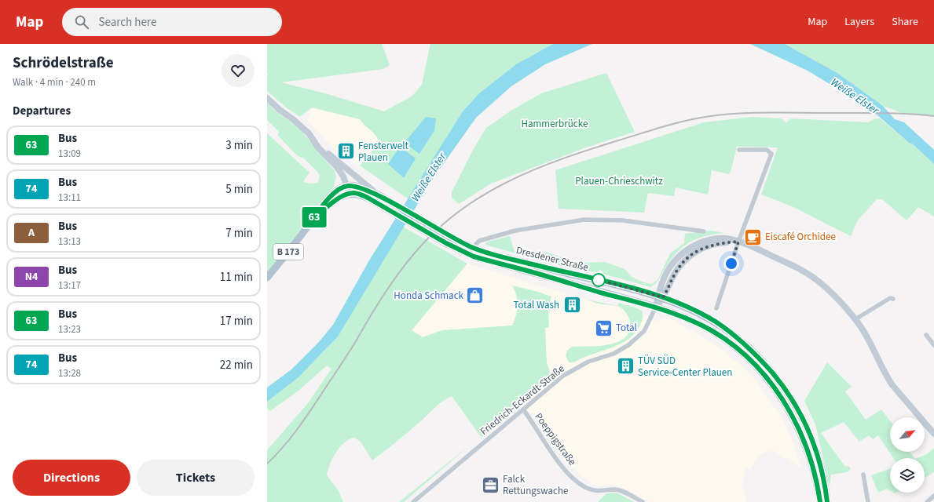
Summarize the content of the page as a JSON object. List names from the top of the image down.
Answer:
{
  "streets": {
    "main road": ["B 173", "Dresdener Straße"],
    "street": ["Friedrich-Eckardt-Straße", "Poeppigstraße"]
  },
  "crossings": [
    ["B 173", "Dresdener Straße"],
    ["Dresdener Straße", "Friedrich-Eckardt-Straße"],
    ["Friedrich-Eckardt-Straße", "Poeppigstraße"]
  ],
  "water": ["Weiße Elster"],
  "parks": ["Hammerbrücke", "Plauen-Chrieschwitz"],
  "places": {
    "building": ["Fensterwelt Plauen", "Total Wash", "TÜV SÜD Service-Center Plauen"],
    "cafe": ["Eiscafé Orchidee"],
    "shop": ["Honda Schmack"],
    "supermarket": ["Total"],
    "office": ["Falck Rettungswache"]
  },
  "lines": ["bus line 63"],
  "north": "top right",
  "page": {
    "header": "Map",
    "search": "Search here",
    "nav": ["Map", "Layers", "Share"],
    "heading": [
      ["Schrödelstraße", "Walk · 4 min · 240 m"],
      "Departures"
    ],
    "on_map": "63",
    "list": [
      {
        "mark": "63",
        "name": "Bus",
        "note": "13:09",
        "value": "3 min"
      },
      {
        "mark": "74",
        "name": "Bus",
        "note": "13:11",
        "value": "5 min"
      },
      {
        "mark": "A",
        "name": "Bus",
        "note": "13:13",
        "value": "7 min"
      },
      {
        "mark": "N4",
        "name": "Bus",
        "note": "13:17",
        "value": "11 min"
      },
      {
        "mark": "63",
        "name": "Bus",
        "note": "13:23",
        "value": "17 min"
      },
      {
        "mark": "74",
        "name": "Bus",
        "note": "13:28",
        "value": "22 min"
      }
    ],
    "buttons": ["Directions", "Tickets"]
  }
}
